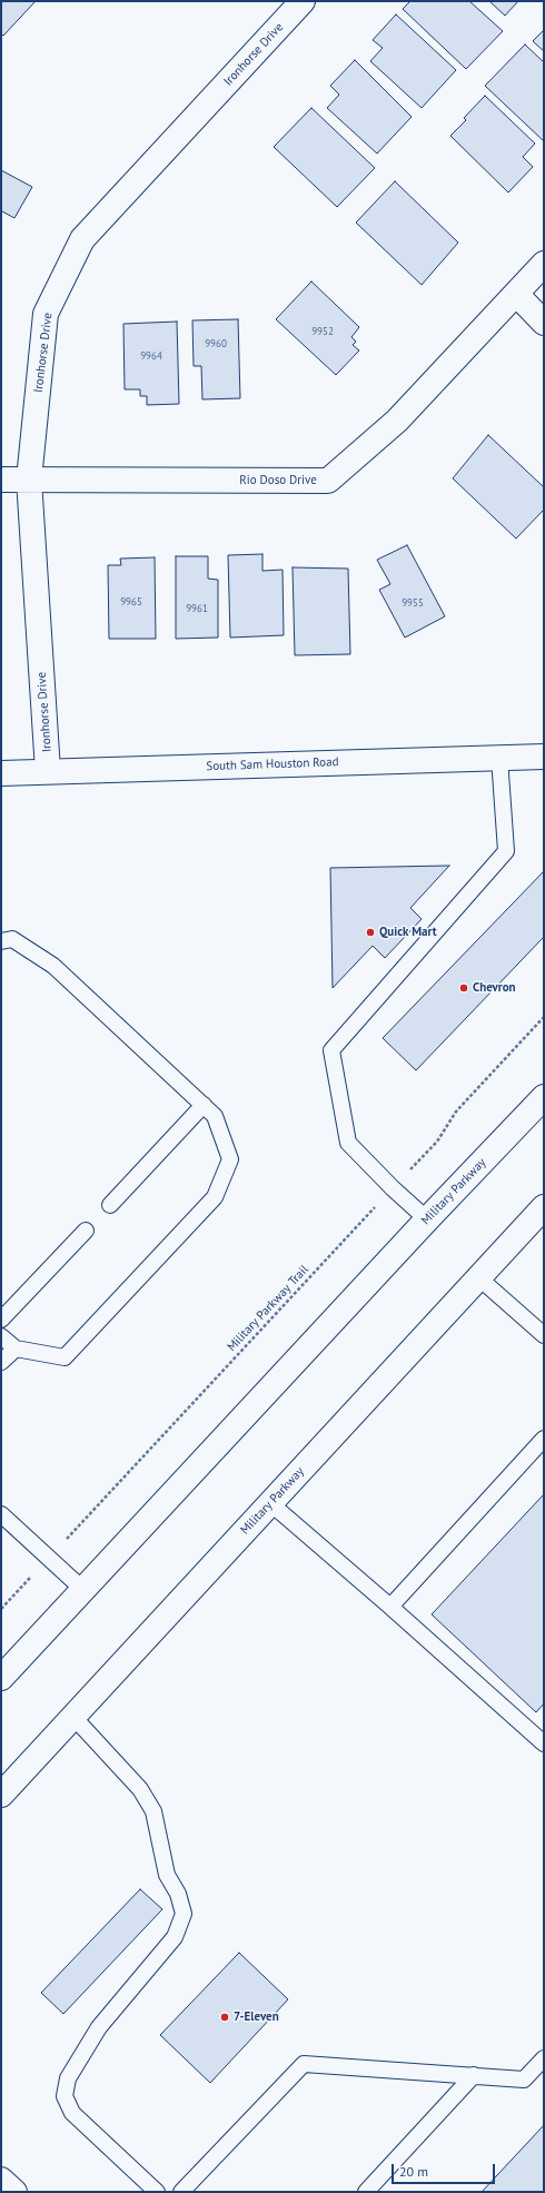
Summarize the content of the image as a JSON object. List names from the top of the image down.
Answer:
{
  "streets": {
    "street": [
      "Ironhorse Drive",
      "Rio Doso Drive",
      "South Sam Houston Road",
      "Military Parkway"
    ],
    "path": ["Military Parkway Trail"]
  },
  "crossings": [
    ["Ironhorse Drive", "Rio Doso Drive"],
    ["Ironhorse Drive", "South Sam Houston Road"]
  ],
  "places": ["Quick Mart", "Chevron", "7-Eleven"],
  "house_numbers": [
    "9952",
    "9960",
    "9964",
    "9965",
    "9955",
    "9961"
  ],
  "scale_bar": "20 m"
}
